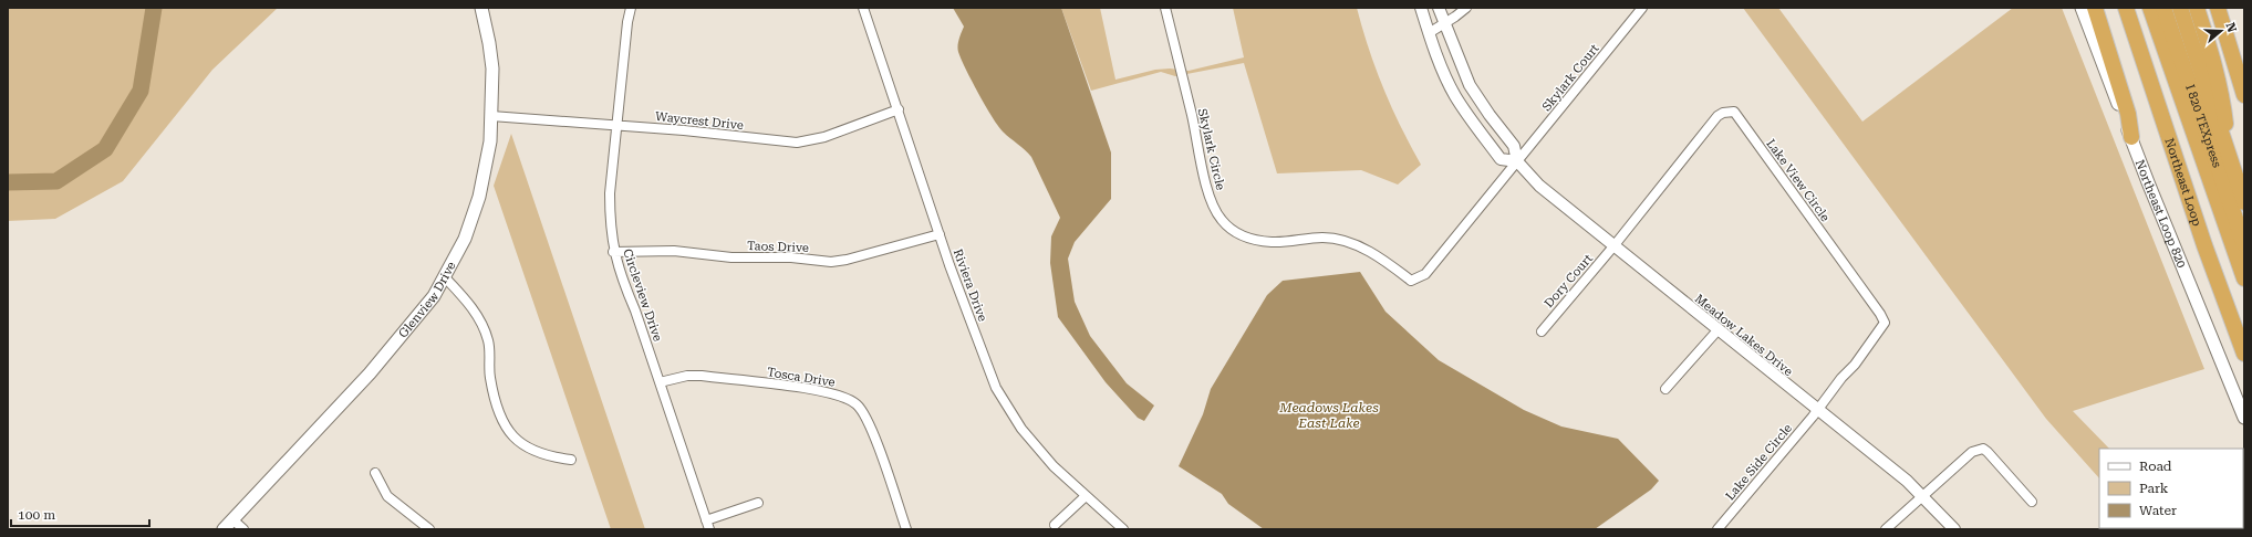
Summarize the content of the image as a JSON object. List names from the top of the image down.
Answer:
{
  "streets": {
    "highway": ["I 820 TEXpress", "Northeast Loop"],
    "main road": ["Northeast Loop 820", "Glenview Drive"],
    "street": [
      "Skylark Court",
      "Waycrest Drive",
      "Skylark Circle",
      "Lake View Circle",
      "Taos Drive",
      "Dory Court",
      "Riviera Drive",
      "Circleview Drive",
      "Meadow Lakes Drive",
      "Tosca Drive",
      "Lake Side Circle"
    ]
  },
  "crossings": [
    ["Skylark Court", "Skylark Circle"],
    ["Skylark Court", "Meadow Lakes Drive"],
    ["Waycrest Drive", "Riviera Drive"],
    ["Waycrest Drive", "Circleview Drive"],
    ["Waycrest Drive", "Glenview Drive"],
    ["Skylark Circle", "Meadow Lakes Drive"],
    ["Lake View Circle", "Dory Court"],
    ["Lake View Circle", "Meadow Lakes Drive"],
    ["Lake View Circle", "Lake Side Circle"],
    ["Taos Drive", "Riviera Drive"],
    ["Taos Drive", "Circleview Drive"],
    ["Dory Court", "Meadow Lakes Drive"],
    ["Circleview Drive", "Tosca Drive"],
    ["Meadow Lakes Drive", "Lake Side Circle"]
  ],
  "water": ["Meadows Lakes East Lake"],
  "legend": ["Road", "Park", "Water"],
  "scale_bar": "100 m",
  "north": "right"
}
